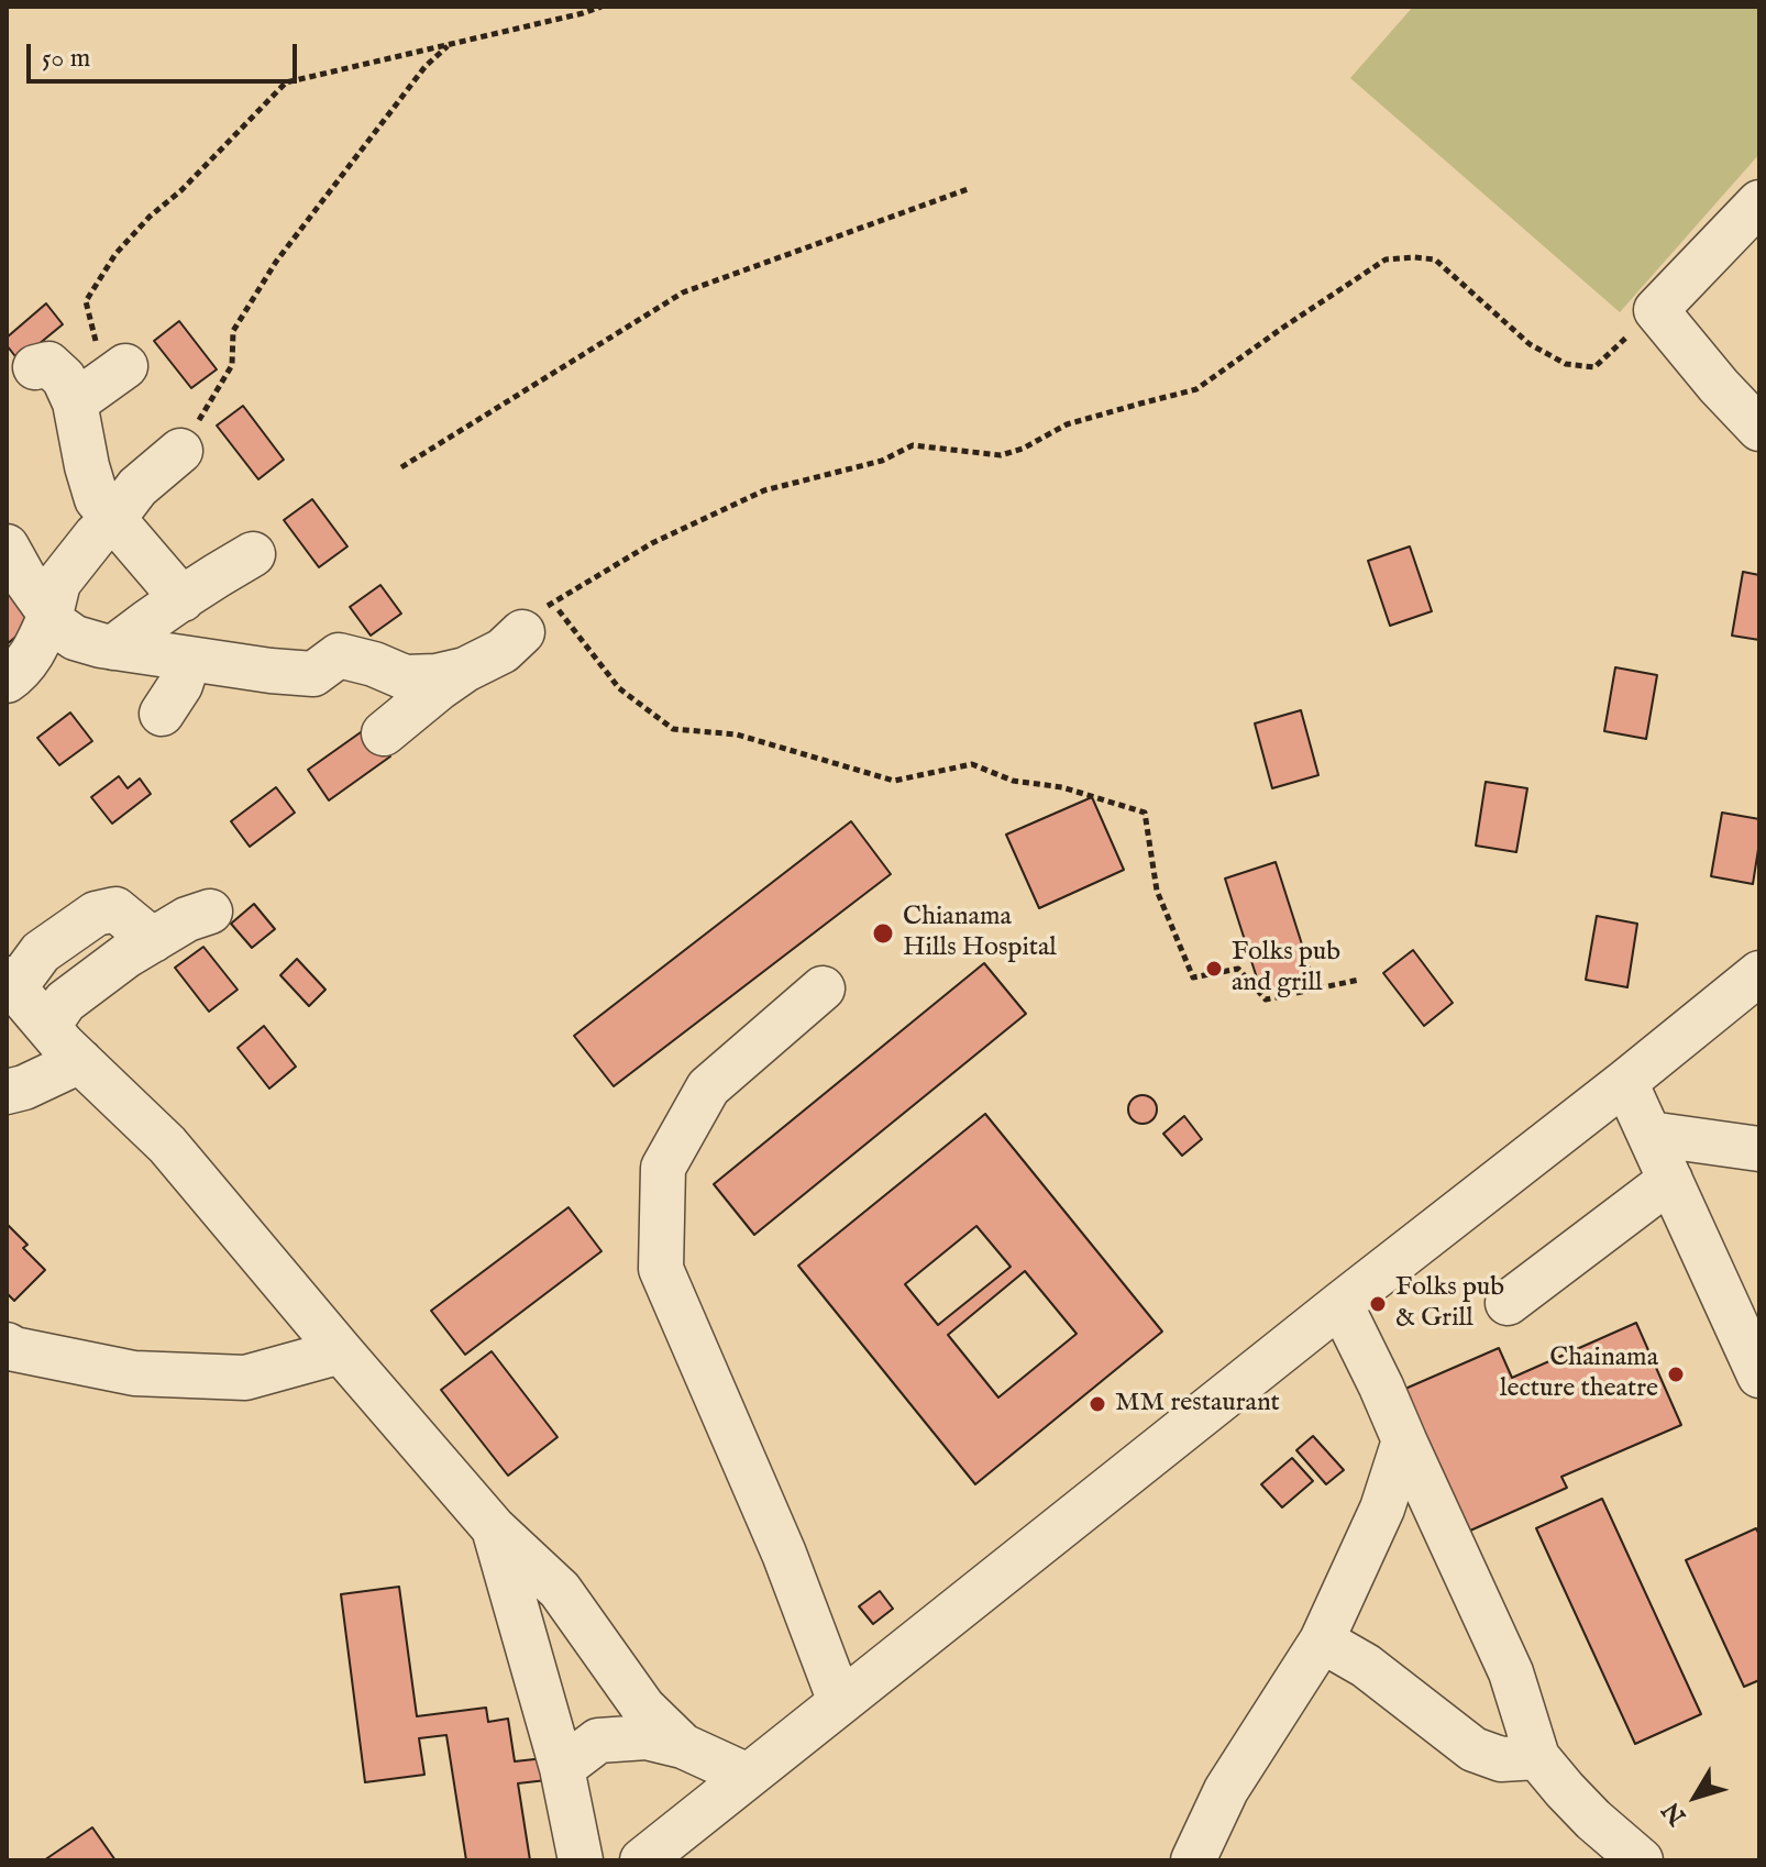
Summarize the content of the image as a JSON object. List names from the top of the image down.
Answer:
{
  "places": [
    "Chianama Hills Hospital",
    "Folks pub and grill",
    "Folks pub & Grill",
    "Chainama lecture theatre",
    "MM restaurant"
  ],
  "scale_bar": "50 m",
  "north": "bottom left"
}
